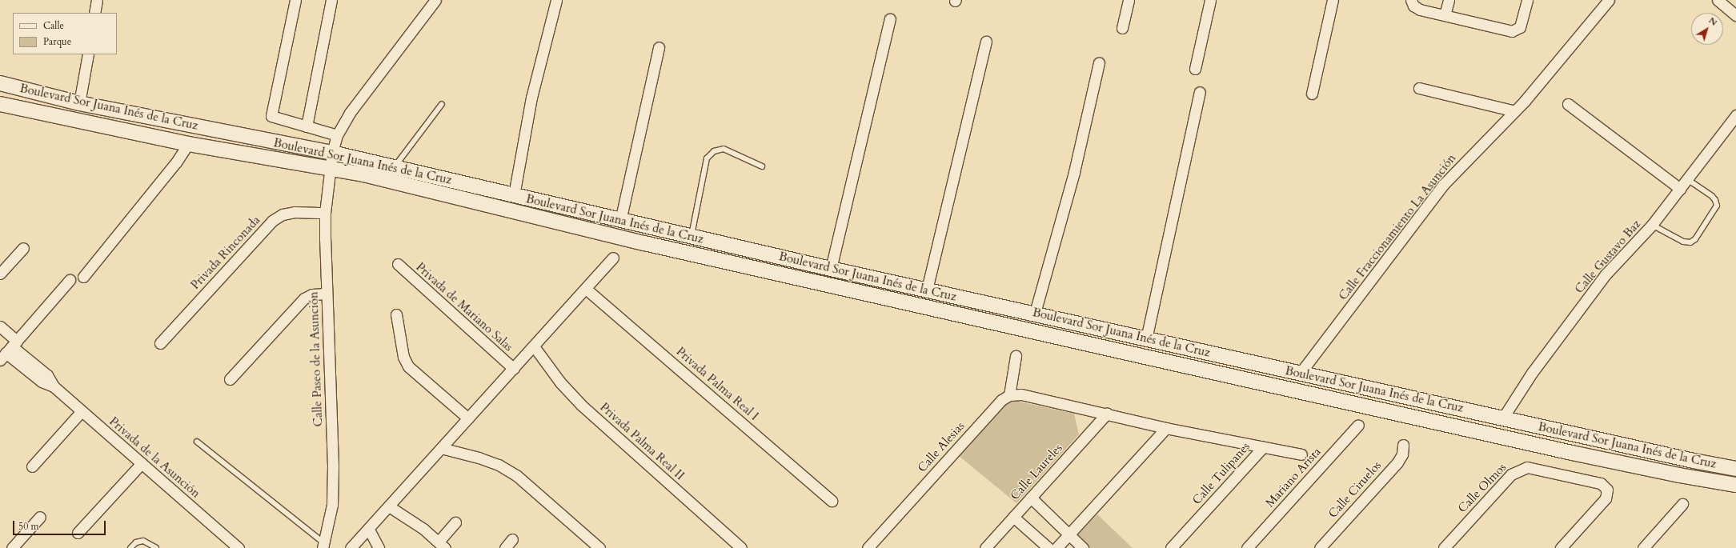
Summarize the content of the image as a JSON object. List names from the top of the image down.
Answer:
{
  "streets": {
    "main road": ["Boulevard Sor Juana Inés de la Cruz"],
    "street": [
      "Calle Fraccionamiento La Asunción",
      "Privada Rinconada",
      "Calle Gustavo Baz",
      "Privada de Mariano Salas",
      "Calle Paseo de la Asunción",
      "Privada Palma Real I",
      "Privada Palma Real II",
      "Calle Alesias",
      "Privada de la Asunción",
      "Calle Laureles",
      "Calle Tulipanes",
      "Mariano Arista",
      "Calle Olmos",
      "Calle Ciruelos"
    ]
  },
  "crossings": [
    ["Boulevard Sor Juana Inés de la Cruz", "Calle Fraccionamiento La Asunción"],
    ["Boulevard Sor Juana Inés de la Cruz", "Calle Gustavo Baz"],
    ["Boulevard Sor Juana Inés de la Cruz", "Calle Paseo de la Asunción"],
    ["Privada Rinconada", "Calle Paseo de la Asunción"],
    ["Calle Alesias", "Calle Tulipanes"],
    ["Calle Laureles", "Calle Tulipanes"]
  ],
  "legend": ["Calle", "Parque"],
  "scale_bar": "50 m",
  "north": "top right"
}
